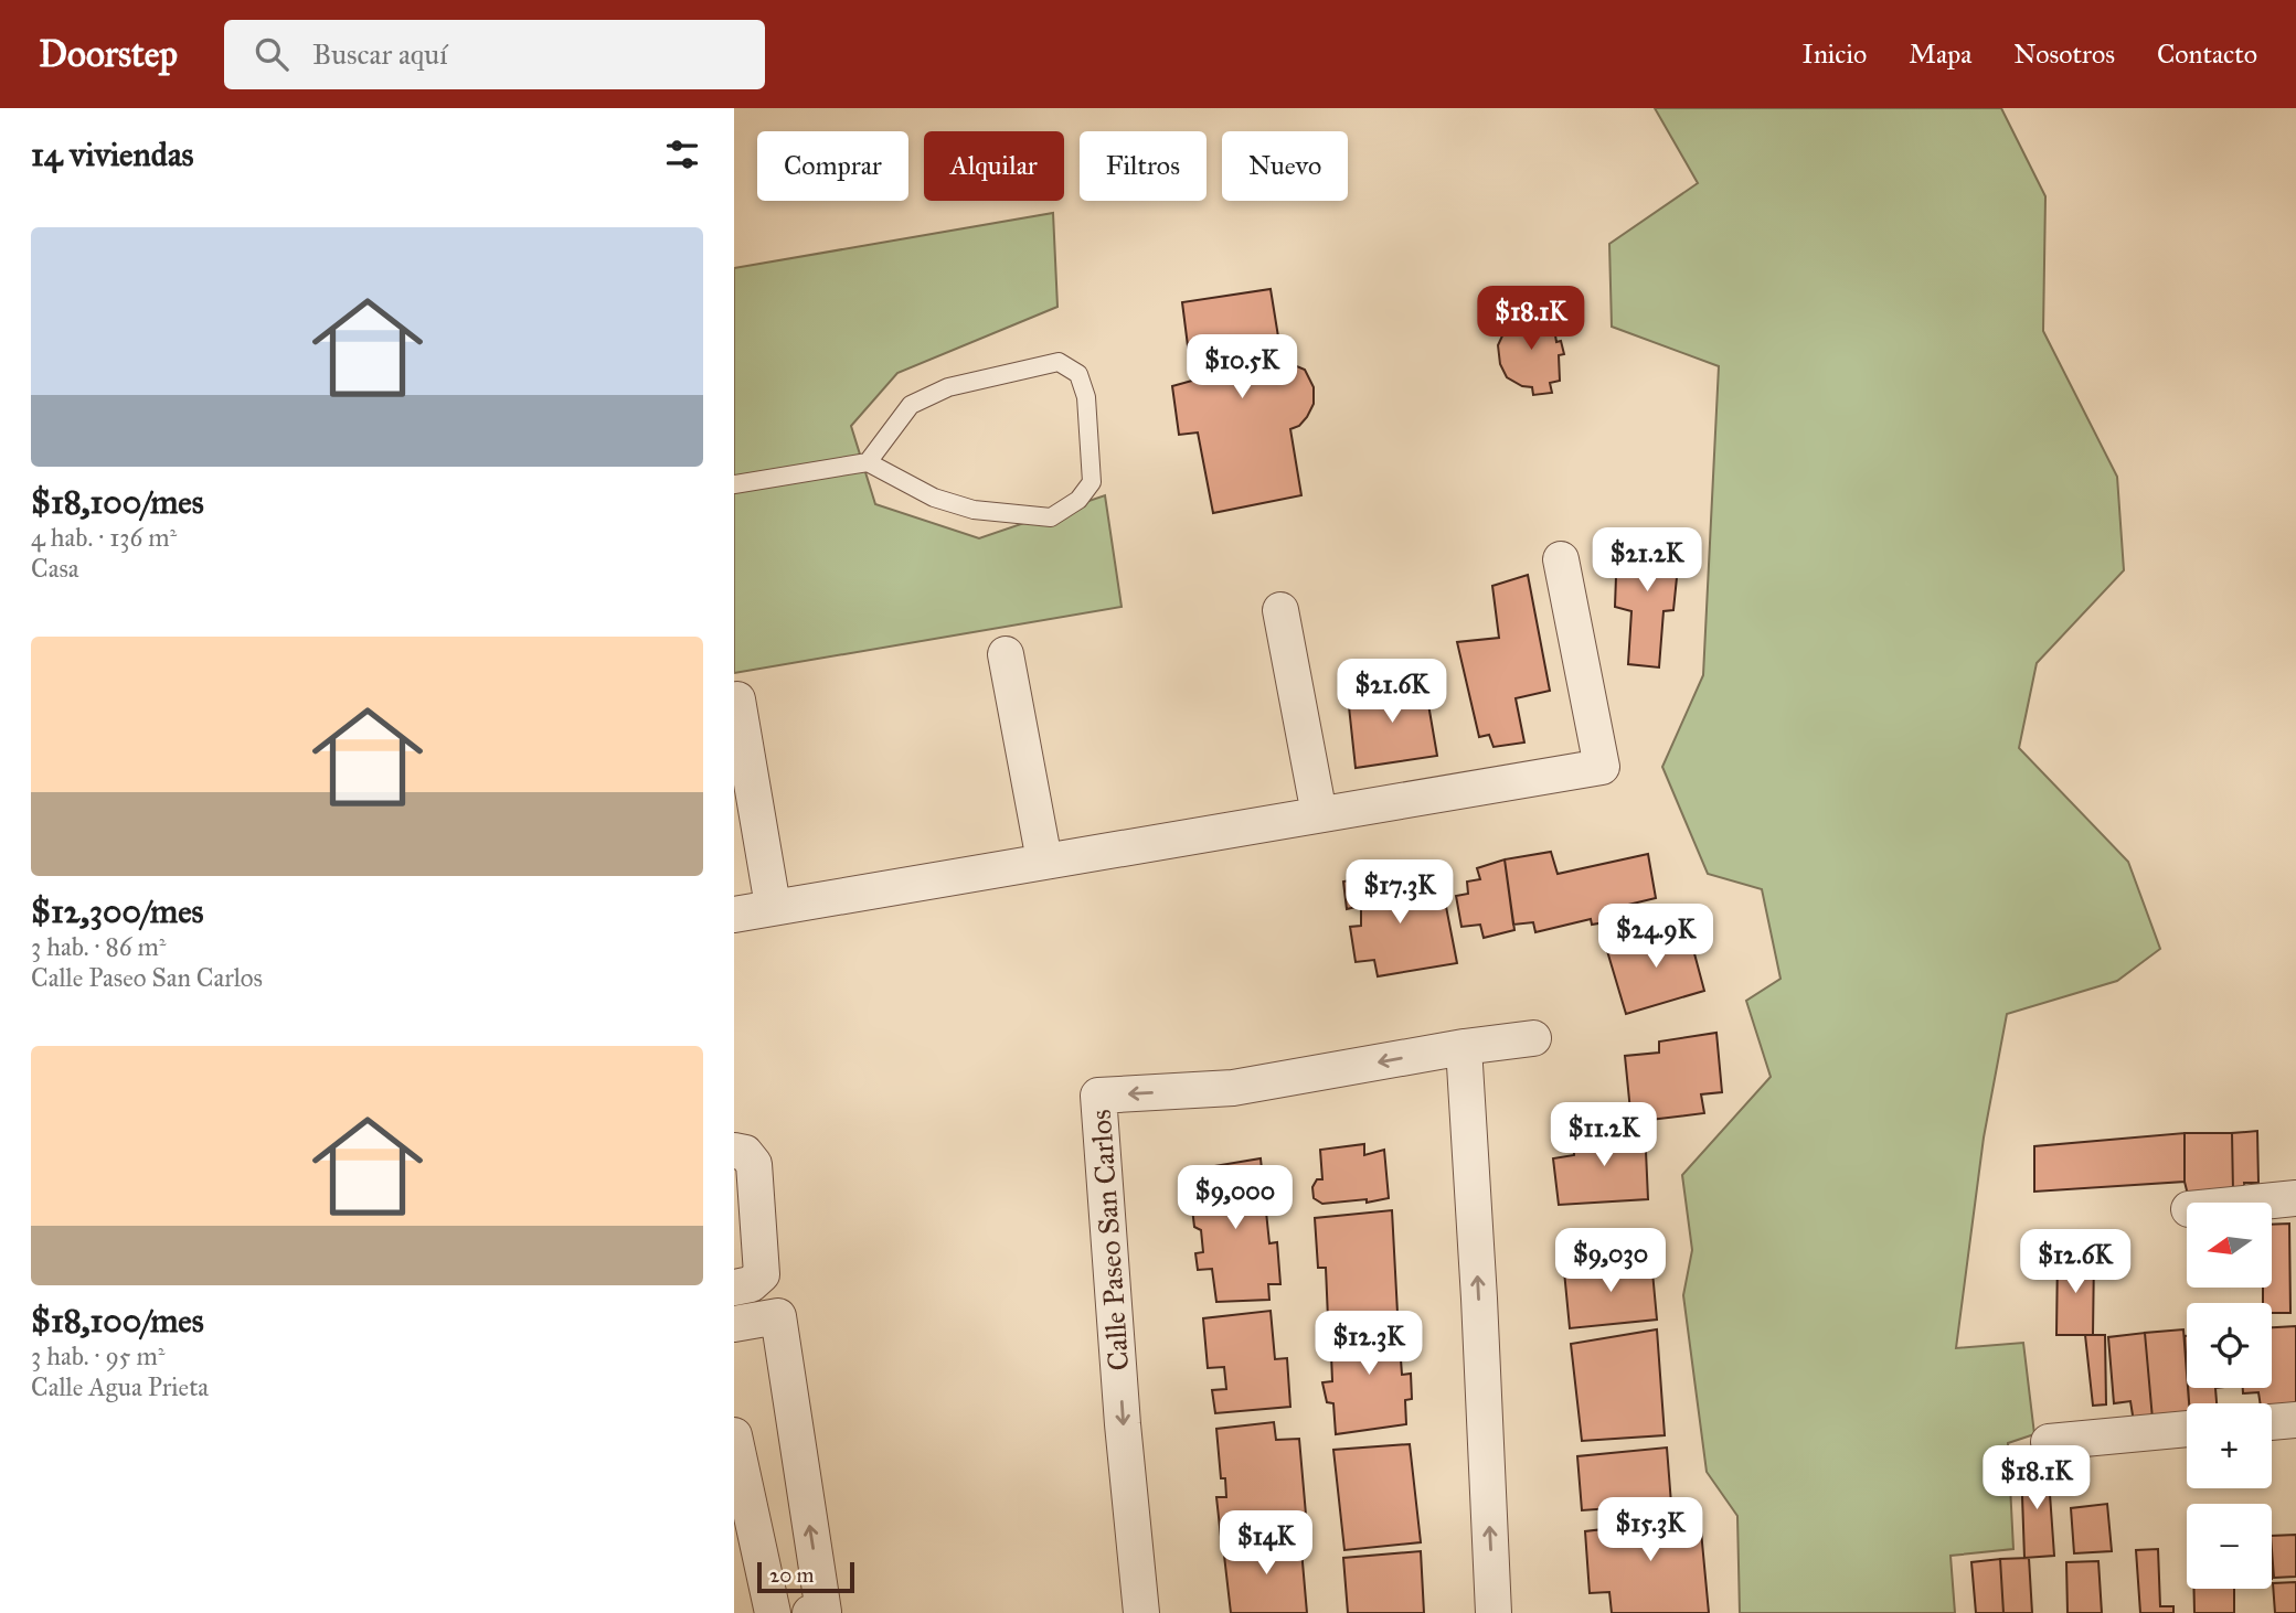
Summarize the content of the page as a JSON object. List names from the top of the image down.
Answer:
{
  "streets": {
    "street": ["Calle Paseo San Carlos"]
  },
  "scale_bar": "20 m",
  "north": "left",
  "page": {
    "header": "Doorstep",
    "search": "Buscar aquí",
    "nav": [
      "Inicio",
      "Mapa",
      "Nosotros",
      "Contacto"
    ],
    "heading": "14 viviendas",
    "chip": [
      "Comprar",
      "Alquilar",
      "Filtros",
      "Nuevo"
    ],
    "list": [
      {
        "name": "$18,100/mes",
        "note": "4 hab. · 136 m² · Casa"
      },
      {
        "name": "$12,300/mes",
        "note": "3 hab. · 86 m² · Calle Paseo San Carlos"
      },
      {
        "name": "$18,100/mes",
        "note": "3 hab. · 95 m² · Calle Agua Prieta"
      }
    ],
    "price": [
      "$18.1K",
      "$10.5K",
      "$21.2K",
      "$21.6K",
      "$17.3K",
      "$24.9K",
      "$11.2K",
      "$9,000",
      "$9,030",
      "$12.6K",
      "$12.3K",
      "$18.1K",
      "$15.3K",
      "$14K"
    ],
    "map_buttons": ["+", "−"],
    "scale": "20 m"
  }
}
